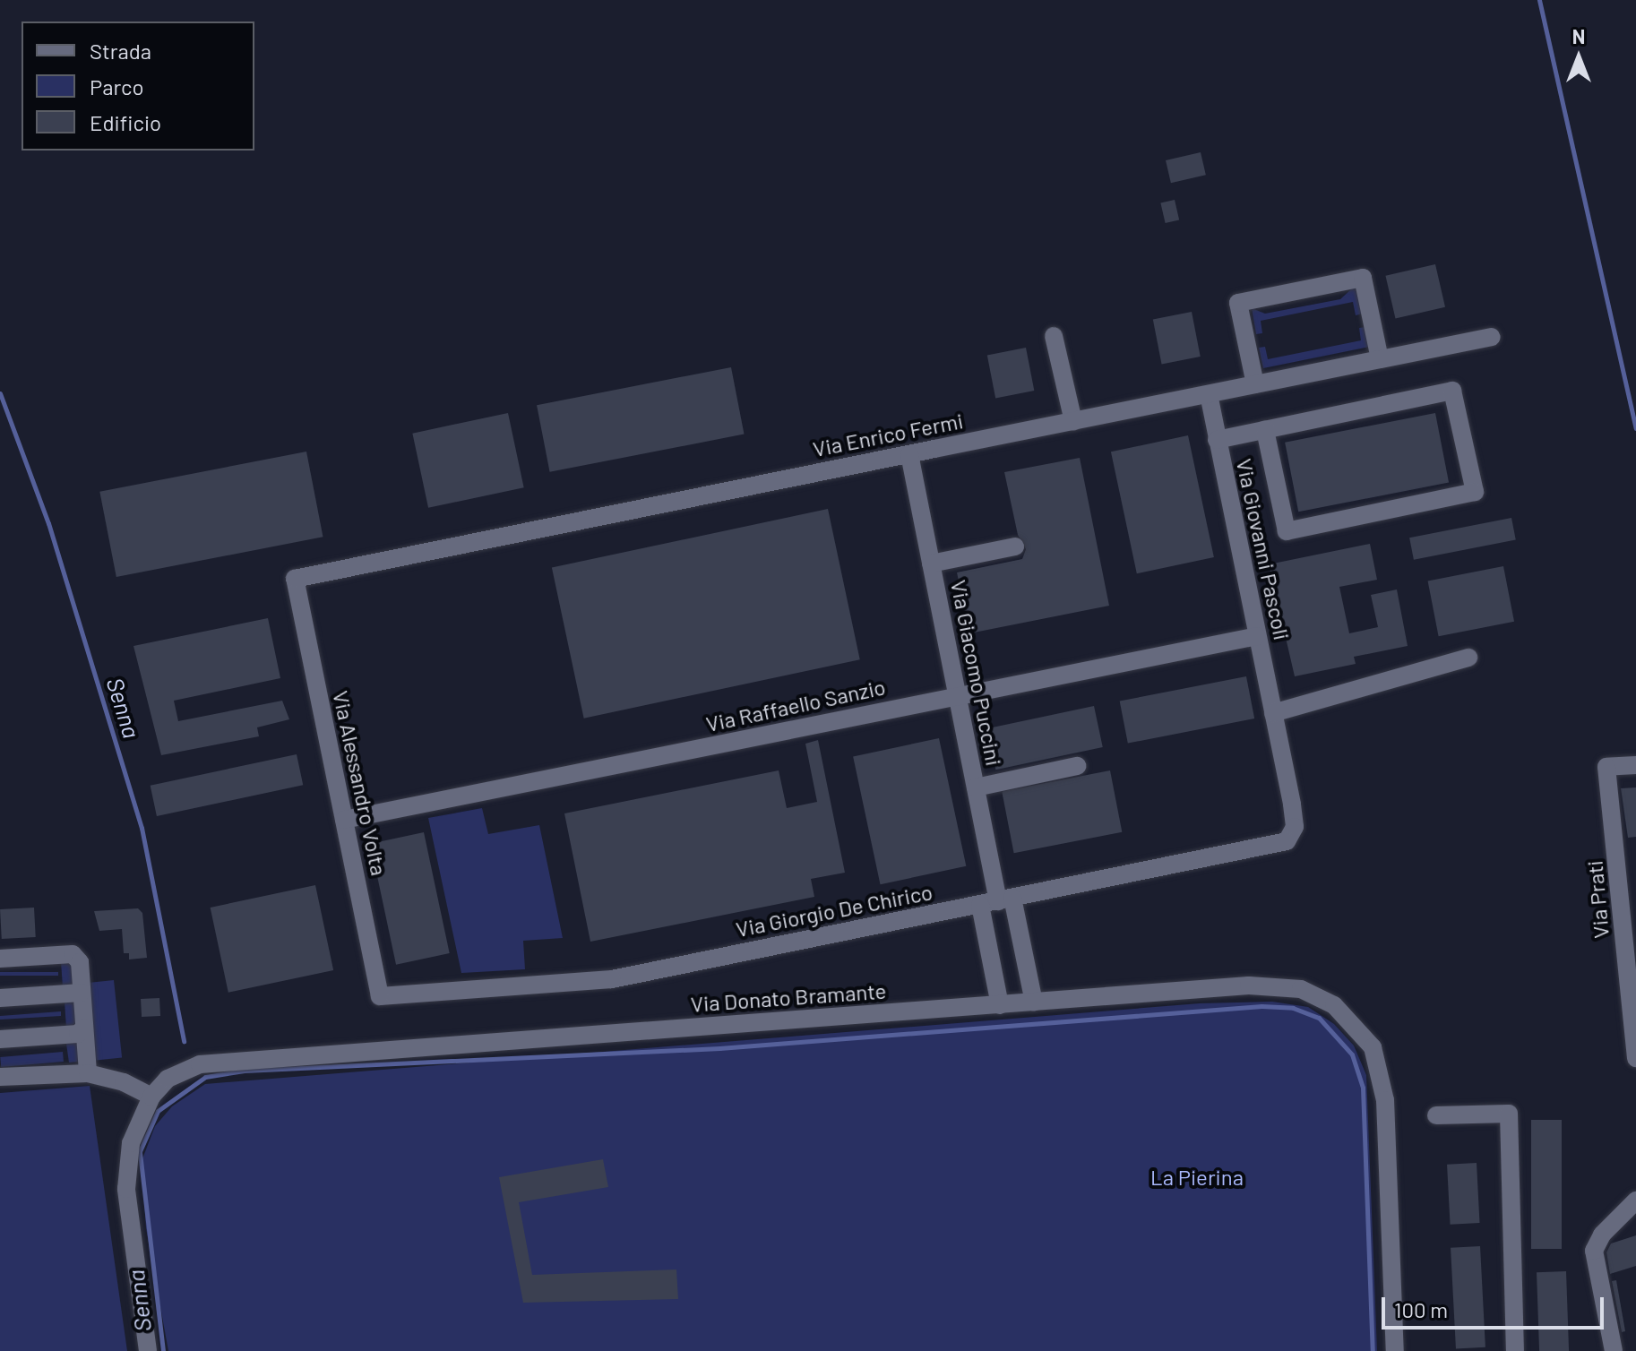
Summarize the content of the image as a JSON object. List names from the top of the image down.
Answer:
{
  "streets": {
    "street": [
      "Via Enrico Fermi",
      "Via Giovanni Pascoli",
      "Via Giacomo Puccini",
      "Via Raffaello Sanzio",
      "Via Alessandro Volta",
      "Via Prati",
      "Via Giorgio De Chirico",
      "Via Donato Bramante"
    ]
  },
  "crossings": [
    ["Via Enrico Fermi", "Via Giovanni Pascoli"],
    ["Via Enrico Fermi", "Via Giacomo Puccini"],
    ["Via Enrico Fermi", "Via Alessandro Volta"],
    ["Via Giovanni Pascoli", "Via Raffaello Sanzio"],
    ["Via Giovanni Pascoli", "Via Giorgio De Chirico"],
    ["Via Giacomo Puccini", "Via Raffaello Sanzio"],
    ["Via Giacomo Puccini", "Via Giorgio De Chirico"],
    ["Via Giacomo Puccini", "Via Donato Bramante"],
    ["Via Raffaello Sanzio", "Via Alessandro Volta"],
    ["Via Alessandro Volta", "Via Giorgio De Chirico"]
  ],
  "water": ["Senna"],
  "parks": ["La Pierina"],
  "legend": ["Strada", "Parco", "Edificio"],
  "scale_bar": "100 m",
  "north": "top"
}
